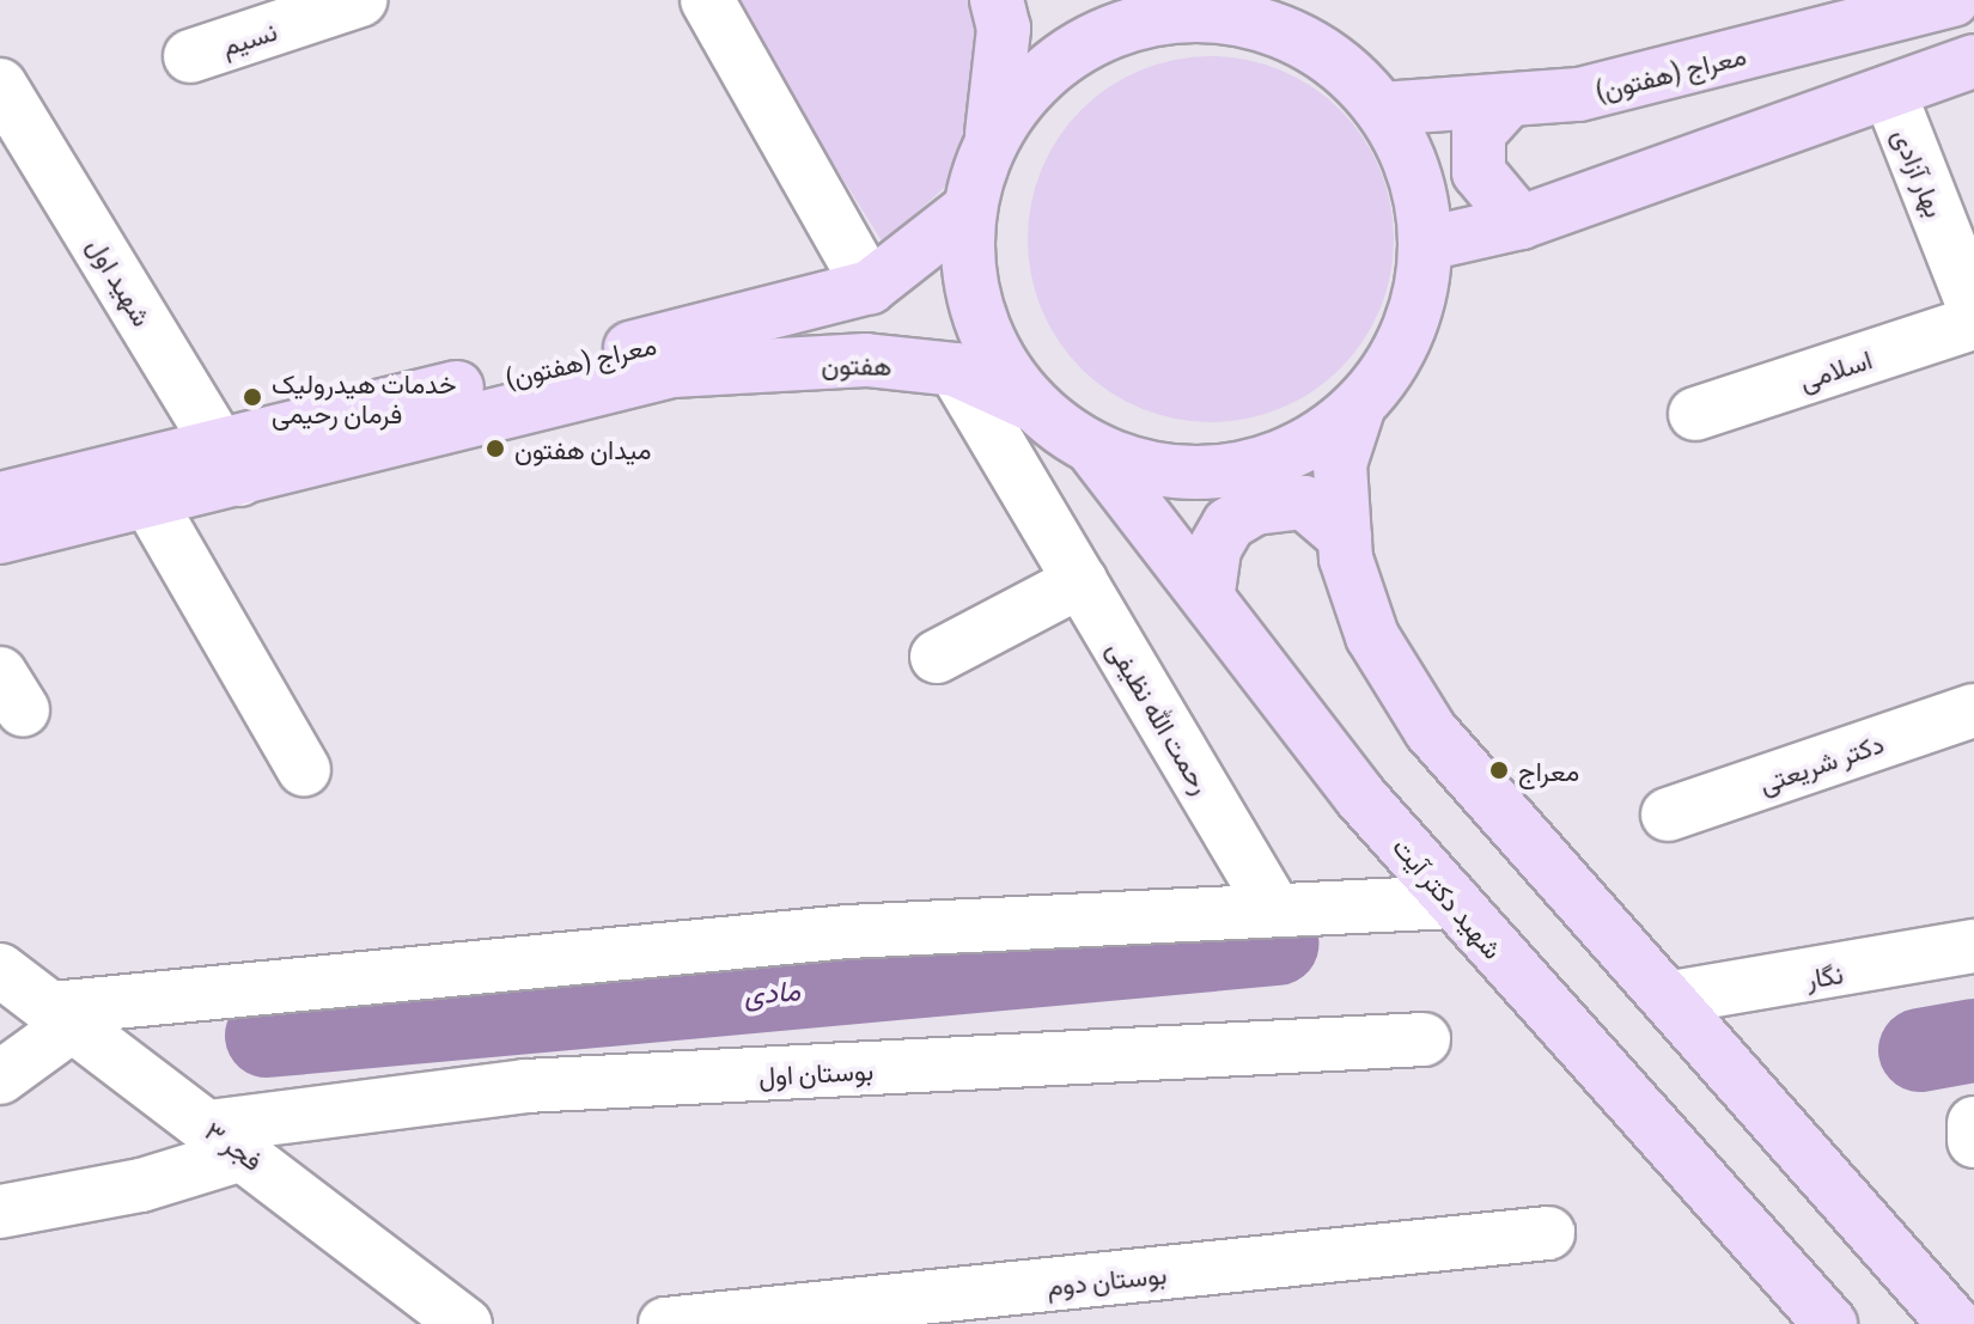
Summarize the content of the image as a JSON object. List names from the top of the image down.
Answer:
{
  "streets": {
    "main road": ["معراج (هفتون)", "هفتون", "شهید دکتر آیت"],
    "street": [
      "نسیم",
      "بهار آزادی",
      "شهید اول",
      "اسلامی",
      "رحمت الله نظیفی",
      "دکتر شریعتی",
      "نگار",
      "بوستان اول",
      "فجر ۳",
      "بوستان دوم"
    ]
  },
  "crossings": [
    ["معراج (هفتون)", "شهید اول"],
    ["معراج (هفتون)", "هفتون"],
    ["هفتون", "رحمت الله نظیفی"],
    ["بوستان اول", "فجر ۳"]
  ],
  "water": ["مادی"],
  "places": ["خدمات هیدرولیک فرمان رحیمی", "میدان هفتون", "معراج"]
}
